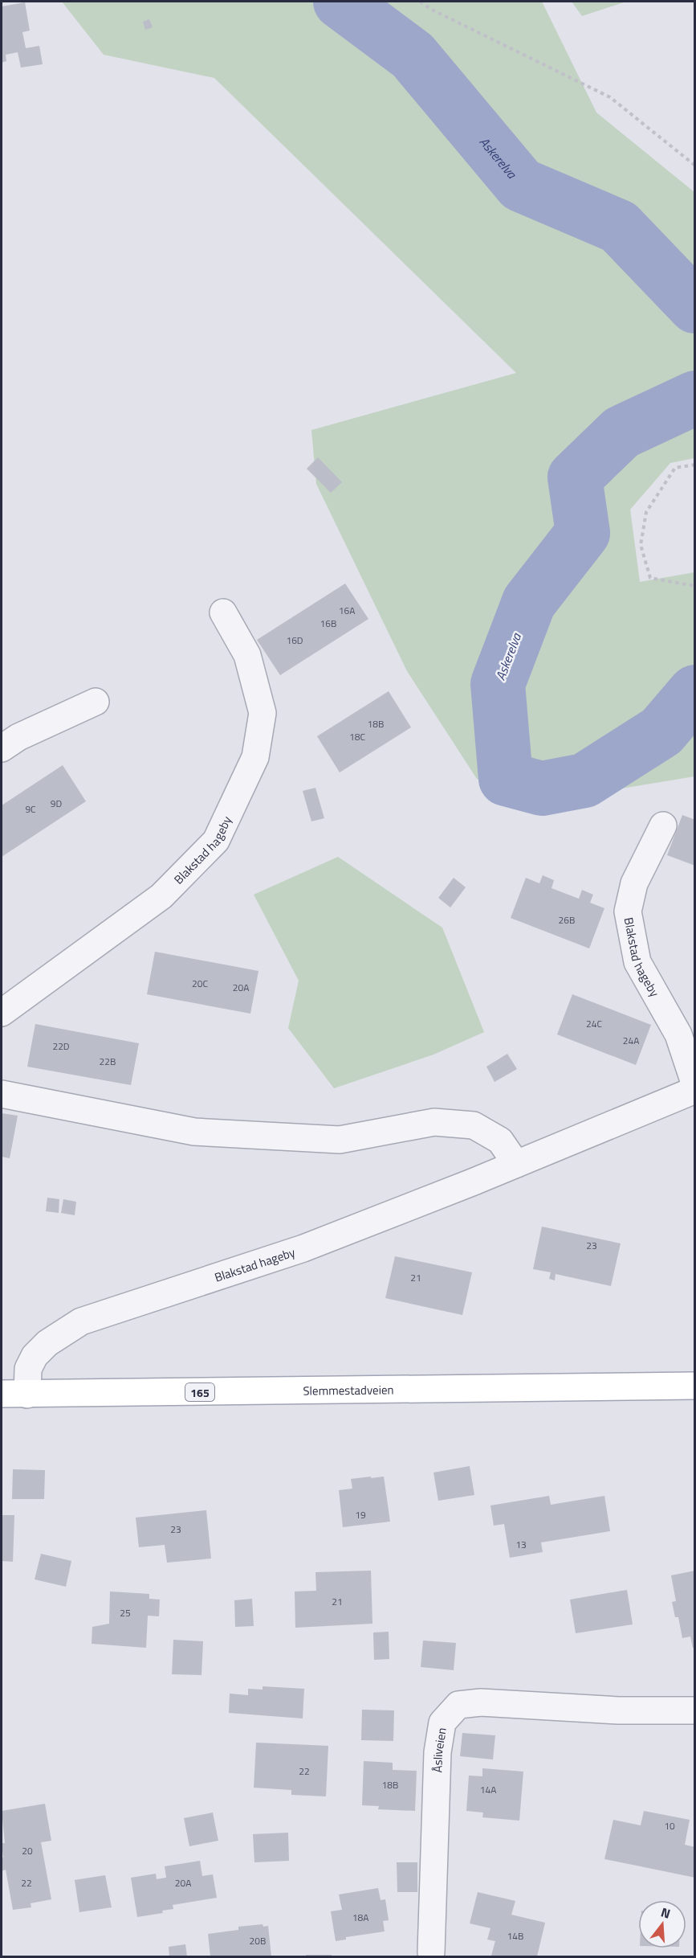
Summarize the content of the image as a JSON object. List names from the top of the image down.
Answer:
{
  "streets": {
    "main road": ["Slemmestadveien", "165"],
    "street": ["Blakstad hageby", "Åsliveien"]
  },
  "crossings": [
    ["Blakstad hageby", "Slemmestadveien"]
  ],
  "water": ["Askerelva"],
  "house_numbers": [
    "16A",
    "16B",
    "16D",
    "18B",
    "18C",
    "9D",
    "9C",
    "26B",
    "20C",
    "20A",
    "24C",
    "24A",
    "22D",
    "22B",
    "23",
    "21",
    "19",
    "23",
    "13",
    "21",
    "25",
    "22",
    "18B",
    "14A",
    "10",
    "20",
    "22",
    "20A",
    "18A",
    "14B",
    "20B"
  ],
  "north": "top"
}
